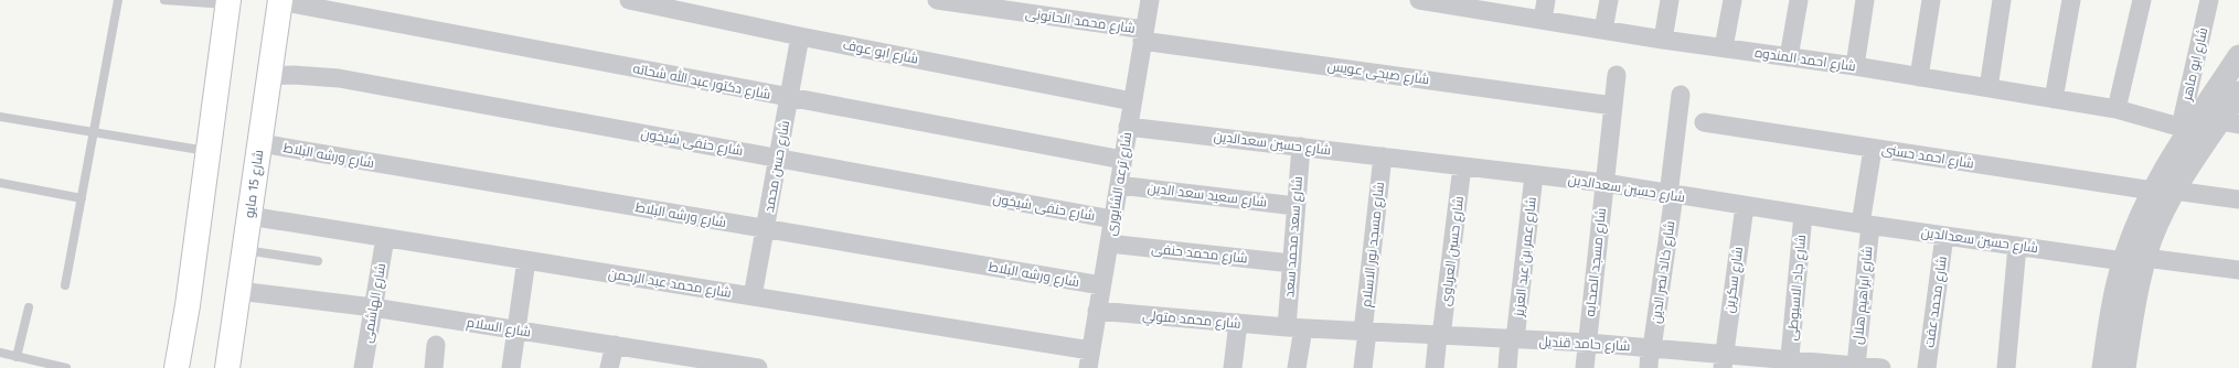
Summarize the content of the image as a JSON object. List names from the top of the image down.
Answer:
{
  "streets": {
    "main road": ["شارع 15 مايو"],
    "street": [
      "شارع محمد الحانونى",
      "شارع ابو عوف",
      "شارع احمد المندوه",
      "شارع ابو ماهر",
      "شارع صبحى عويس",
      "شارع دكتور عبد الله شحاته",
      "شارع حنفى شيخون",
      "شارع حسين سعدالدين",
      "شارع ورشه البلاط",
      "شارع احمد حسنى",
      "شارع حسن محمد",
      "شارع ترعه الشابورى",
      "شارع سعيد سعد الدين",
      "شارع سعد محمد سعد",
      "شارع مسجد نور الاسلام",
      "شارع حسين العرباوى",
      "شارع محمد حنفى",
      "شارع عمر بن عبد العزيز",
      "شارع مسجد الصحابه",
      "شارع خالد نصر الدين",
      "شارع سكرين",
      "شارع محمد عبد الرحمن",
      "شارع جاد الاسيوطى",
      "شارع ابراهيم هلال",
      "شارع محمد عفت",
      "شارع الهاشمى",
      "شارع محمد متولي",
      "شارع السلام",
      "شارع حامد قنديل"
    ]
  },
  "crossings": [
    ["شارع محمد الحانونى", "شارع صبحى عويس"],
    ["شارع محمد الحانونى", "شارع ترعه الشابورى"],
    ["شارع ابو عوف", "شارع حسن محمد"],
    ["شارع ابو عوف", "شارع ترعه الشابورى"],
    ["شارع احمد المندوه", "شارع ابو ماهر"],
    ["شارع صبحى عويس", "شارع ترعه الشابورى"],
    ["شارع صبحى عويس", "شارع مسجد الصحابه"],
    ["شارع دكتور عبد الله شحاته", "شارع حسن محمد"],
    ["شارع دكتور عبد الله شحاته", "شارع 15 مايو"],
    ["شارع دكتور عبد الله شحاته", "شارع ترعه الشابورى"],
    ["شارع حنفى شيخون", "شارع حسن محمد"],
    ["شارع حنفى شيخون", "شارع 15 مايو"],
    ["شارع حنفى شيخون", "شارع ترعه الشابورى"],
    ["شارع حسين سعدالدين", "شارع ترعه الشابورى"],
    ["شارع حسين سعدالدين", "شارع سعد محمد سعد"],
    ["شارع حسين سعدالدين", "شارع مسجد نور الاسلام"],
    ["شارع حسين سعدالدين", "شارع حسين العرباوى"],
    ["شارع حسين سعدالدين", "شارع عمر بن عبد العزيز"],
    ["شارع حسين سعدالدين", "شارع مسجد الصحابه"],
    ["شارع حسين سعدالدين", "شارع خالد نصر الدين"],
    ["شارع حسين سعدالدين", "شارع سكرين"],
    ["شارع حسين سعدالدين", "شارع جاد الاسيوطى"],
    ["شارع حسين سعدالدين", "شارع ابراهيم هلال"],
    ["شارع حسين سعدالدين", "شارع محمد عفت"],
    ["شارع ورشه البلاط", "شارع حسن محمد"],
    ["شارع ورشه البلاط", "شارع 15 مايو"],
    ["شارع ورشه البلاط", "شارع ترعه الشابورى"],
    ["شارع احمد حسنى", "شارع ابراهيم هلال"],
    ["شارع حسن محمد", "شارع محمد عبد الرحمن"],
    ["شارع 15 مايو", "شارع محمد عبد الرحمن"],
    ["شارع 15 مايو", "شارع السلام"],
    ["شارع ترعه الشابورى", "شارع سعيد سعد الدين"],
    ["شارع ترعه الشابورى", "شارع محمد حنفى"],
    ["شارع ترعه الشابورى", "شارع محمد عبد الرحمن"],
    ["شارع ترعه الشابورى", "شارع محمد متولي"],
    ["شارع سعيد سعد الدين", "شارع سعد محمد سعد"],
    ["شارع سعد محمد سعد", "شارع محمد حنفى"],
    ["شارع سعد محمد سعد", "شارع محمد متولي"],
    ["شارع سعد محمد سعد", "شارع حامد قنديل"],
    ["شارع مسجد نور الاسلام", "شارع حامد قنديل"],
    ["شارع حسين العرباوى", "شارع حامد قنديل"],
    ["شارع عمر بن عبد العزيز", "شارع حامد قنديل"],
    ["شارع مسجد الصحابه", "شارع حامد قنديل"],
    ["شارع خالد نصر الدين", "شارع حامد قنديل"],
    ["شارع سكرين", "شارع حامد قنديل"],
    ["شارع محمد عبد الرحمن", "شارع الهاشمى"],
    ["شارع جاد الاسيوطى", "شارع حامد قنديل"],
    ["شارع ابراهيم هلال", "شارع حامد قنديل"],
    ["شارع الهاشمى", "شارع السلام"],
    ["شارع محمد متولي", "شارع حامد قنديل"]
  ]
}
